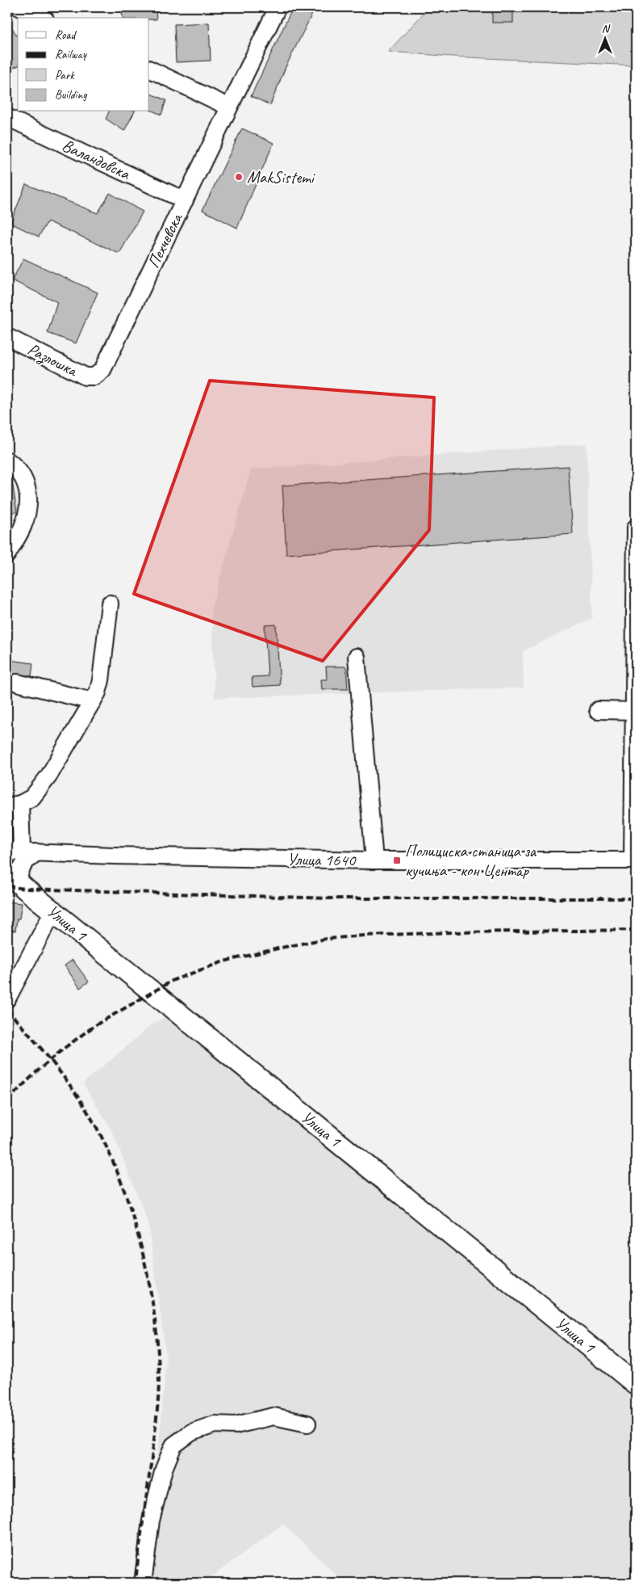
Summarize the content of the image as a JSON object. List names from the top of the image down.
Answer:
{
  "streets": {
    "main road": ["Улица 1"],
    "street": [
      "Валандовска",
      "Пехчевска",
      "Разлошка",
      "Улица 1640"
    ]
  },
  "crossings": [
    ["Валандовска", "Пехчевска"],
    ["Пехчевска", "Разлошка"]
  ],
  "places": {
    "other": ["MakSistemi"],
    "transit": ["Полициска станица за кучиња - кон Центар"]
  },
  "legend": [
    "Road",
    "Railway",
    "Park",
    "Building"
  ],
  "north": "top"
}
